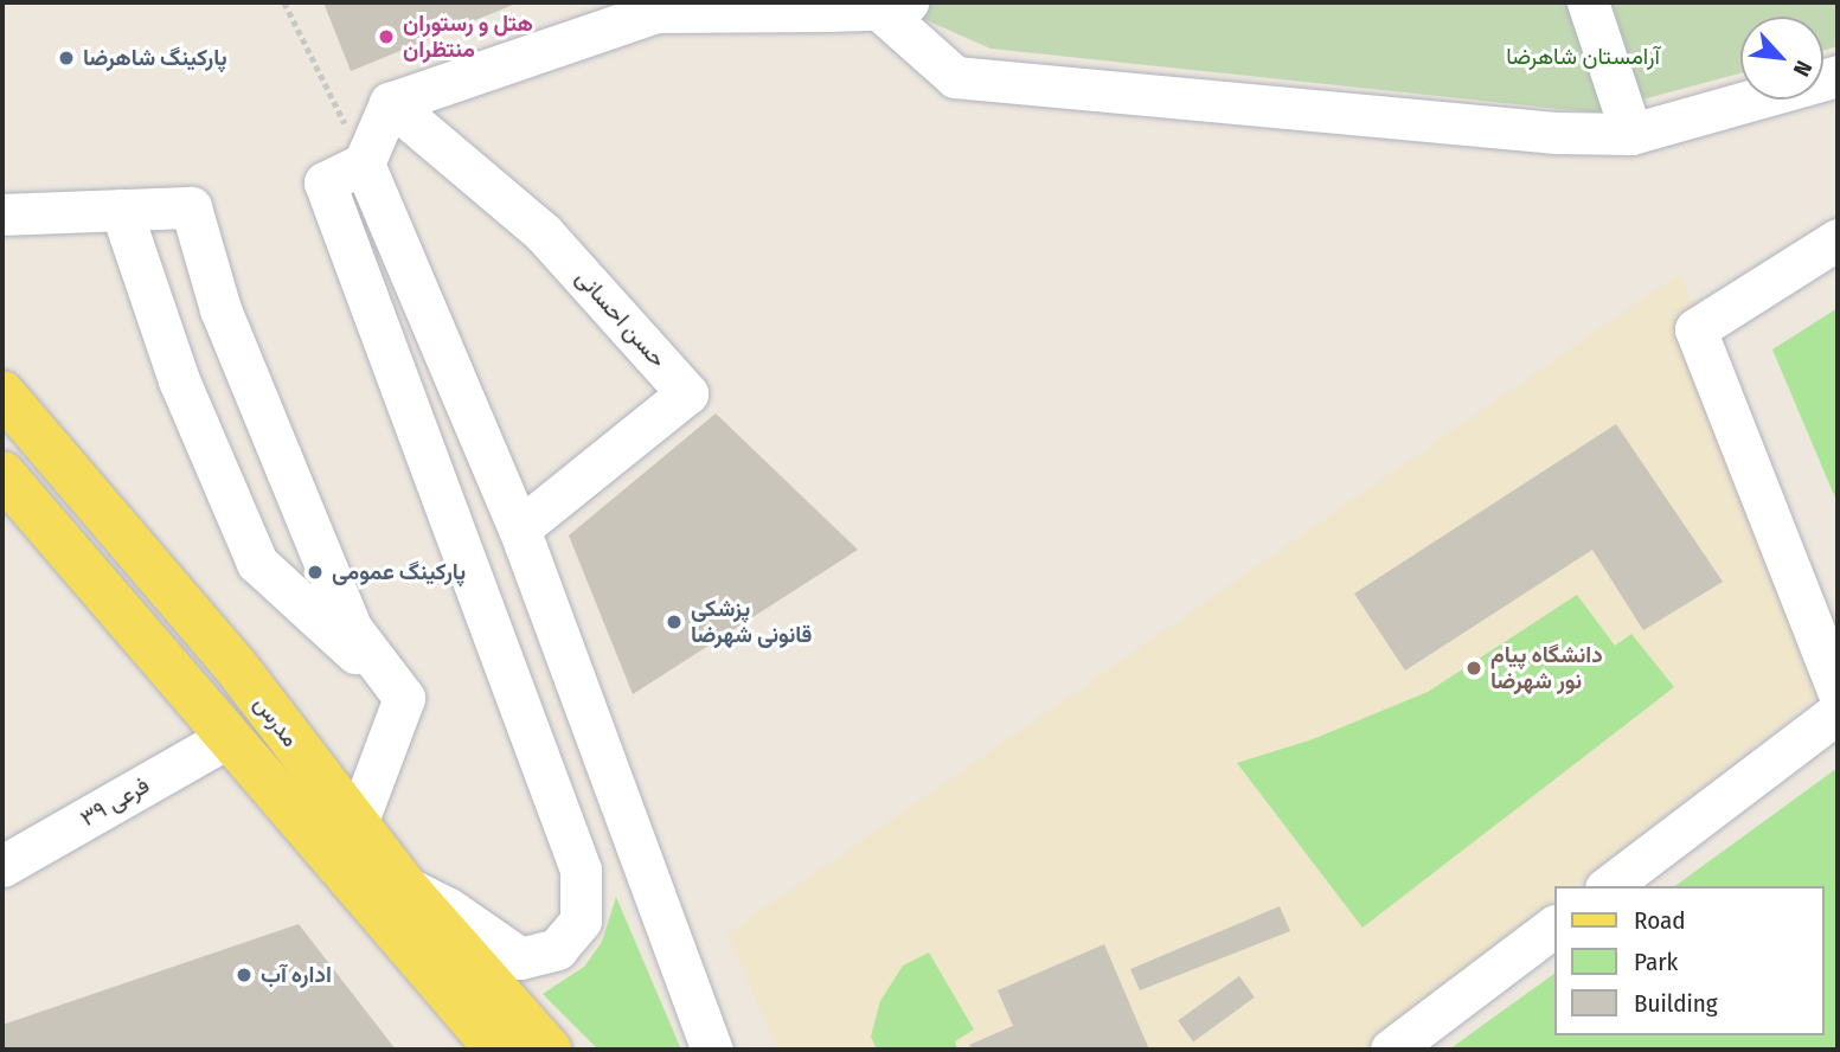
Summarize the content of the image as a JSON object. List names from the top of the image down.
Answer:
{
  "streets": {
    "main road": ["مدرس"],
    "street": ["حسن احسانی", "فرعی ۳۹"]
  },
  "crossings": [
    ["مدرس", "فرعی ۳۹"]
  ],
  "parks": ["آرامستان شاهرضا"],
  "places": [
    "هتل و رستوران منتظران",
    "پارکینگ شاهرضا",
    "پارکینگ عمومی",
    "پزشکی قانونی شهرضا",
    "دانشگاه پیام نور شهرضا",
    "اداره آب"
  ],
  "legend": ["Road", "Park", "Building"],
  "north": "bottom right"
}
